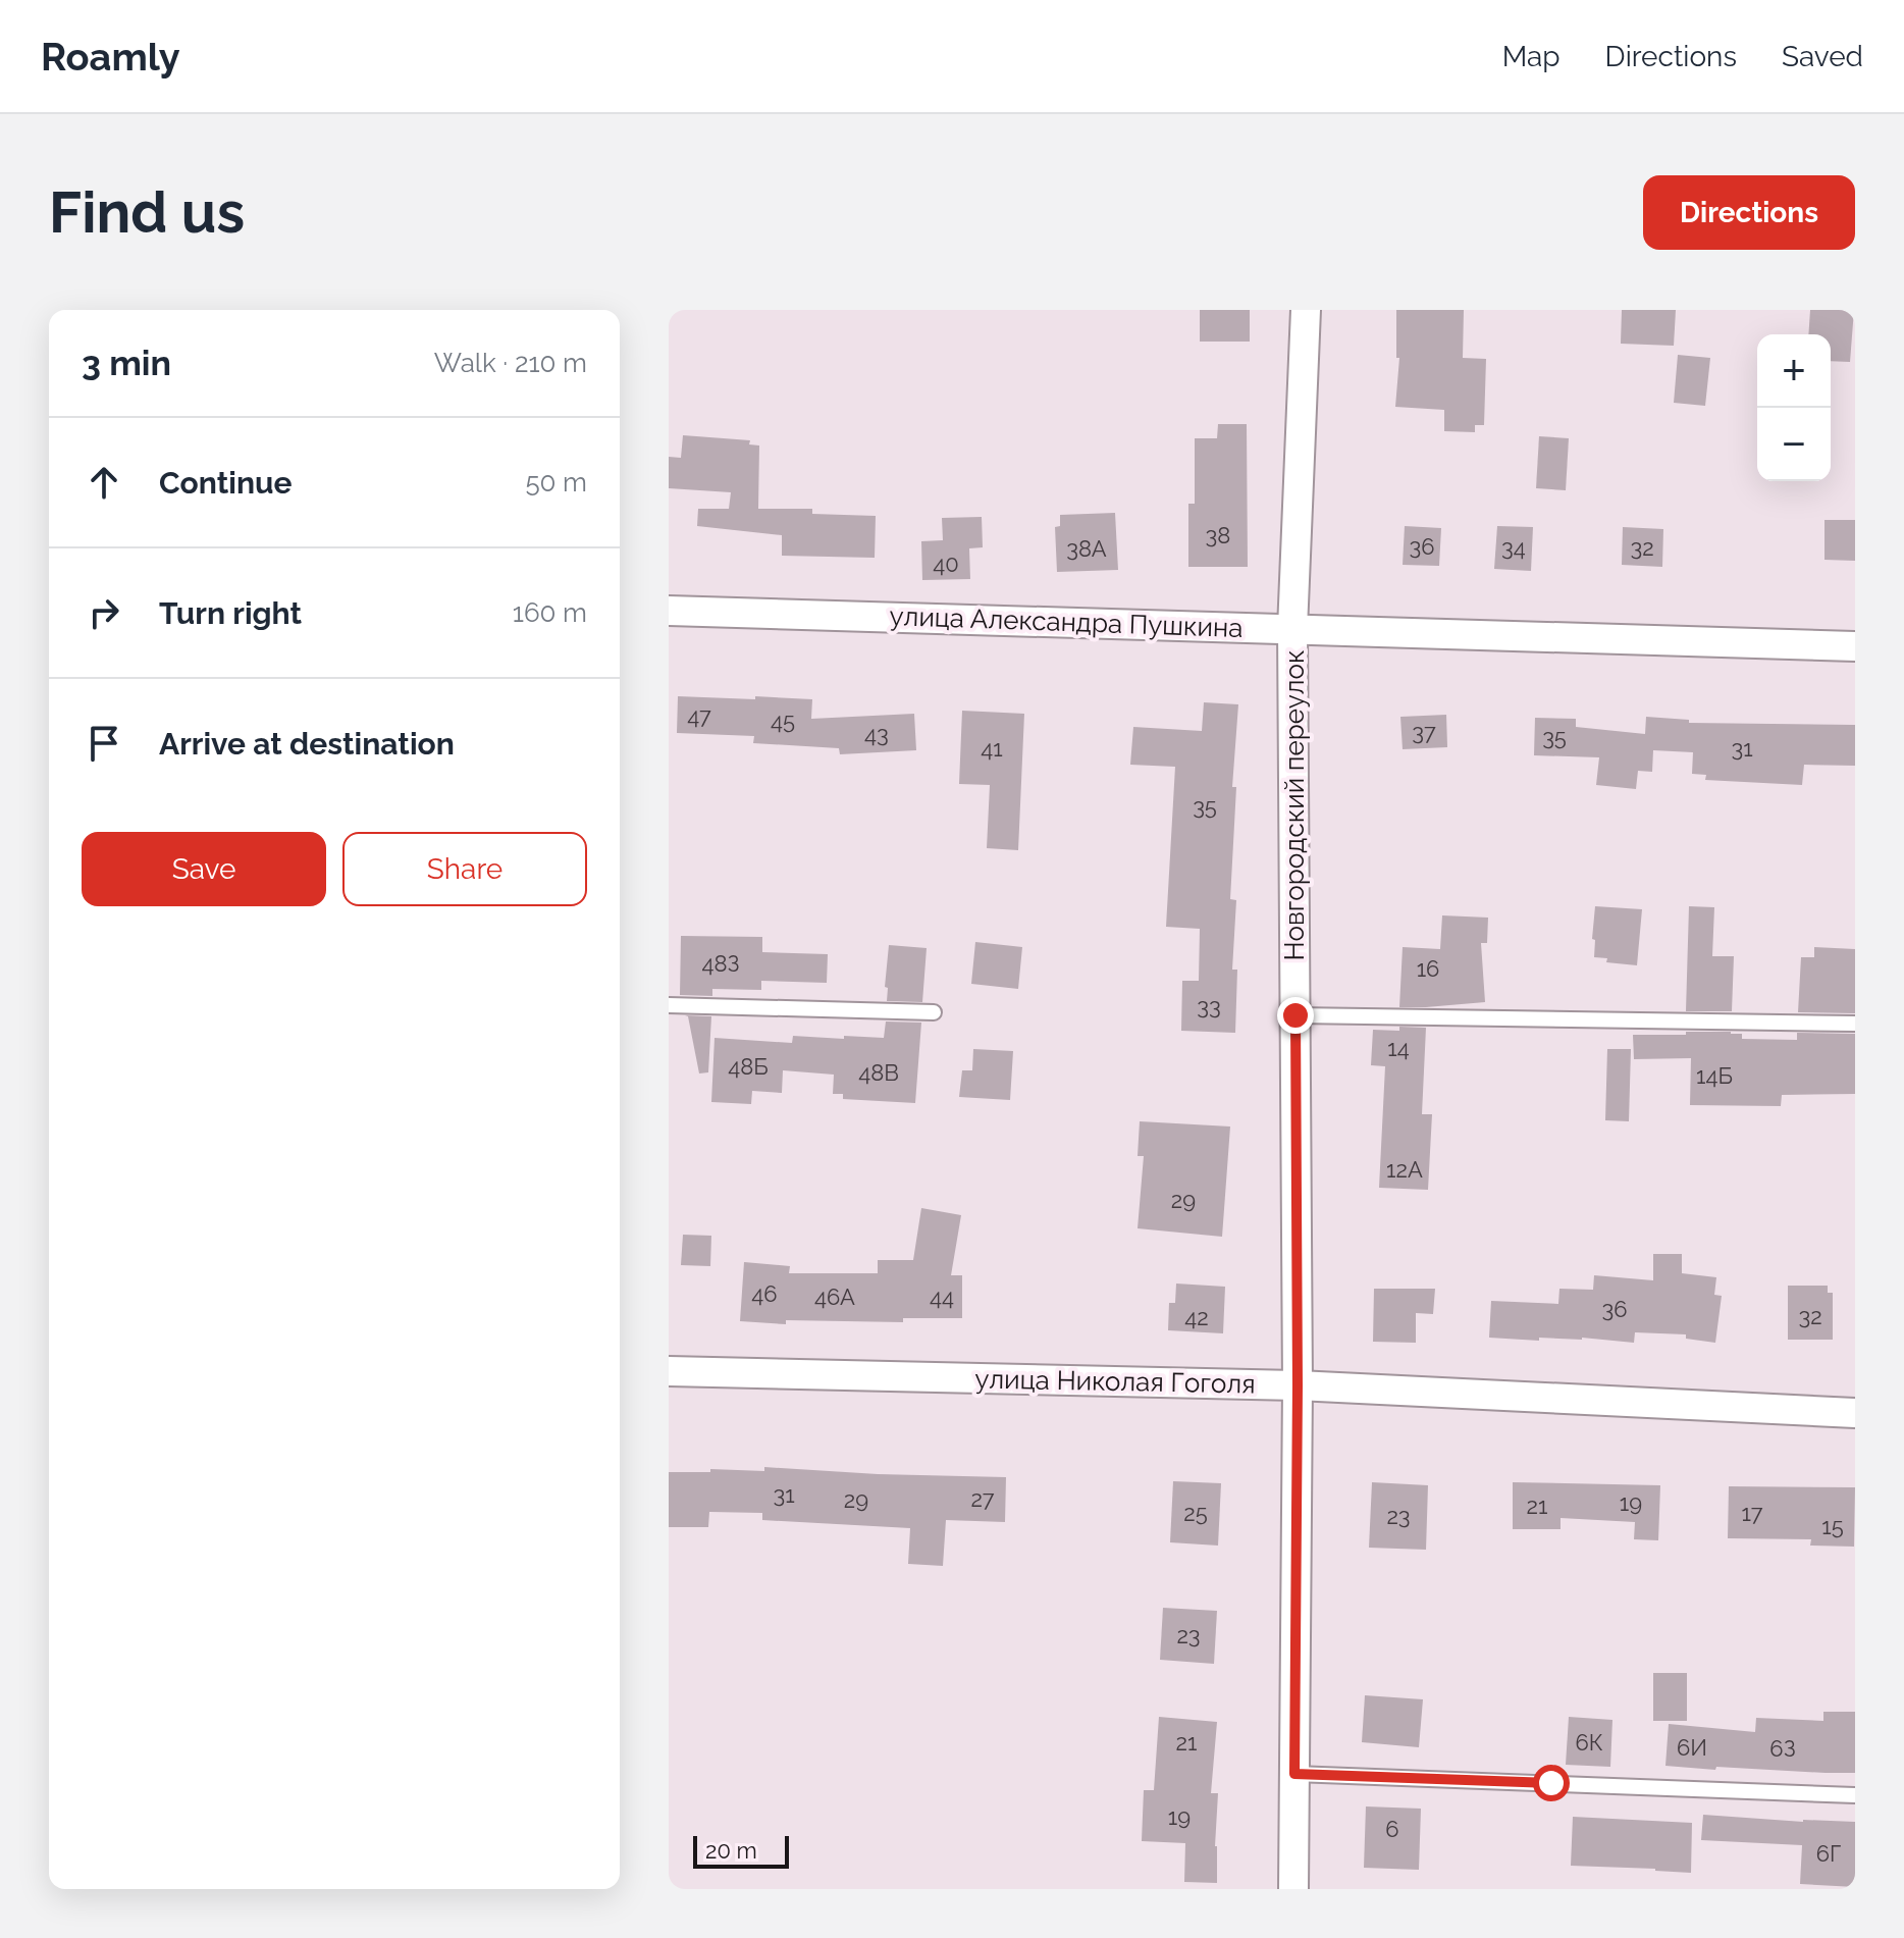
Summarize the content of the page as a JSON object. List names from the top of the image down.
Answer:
{
  "streets": {
    "street": ["улица Александра Пушкина", "Новгородский переулок", "улица Николая Гоголя"]
  },
  "crossings": [
    ["улица Александра Пушкина", "Новгородский переулок"],
    ["Новгородский переулок", "улица Николая Гоголя"]
  ],
  "house_numbers": [
    "38",
    "36",
    "34",
    "32",
    "38А",
    "40",
    "47",
    "45",
    "37",
    "43",
    "35",
    "41",
    "31",
    "35",
    "48З",
    "16",
    "33",
    "14",
    "48Б",
    "48В",
    "14Б",
    "12А",
    "29",
    "46",
    "46А",
    "44",
    "36",
    "32",
    "42",
    "31",
    "27",
    "29",
    "19",
    "21",
    "25",
    "17",
    "23",
    "15",
    "23",
    "21",
    "6К",
    "6И",
    "6З",
    "19",
    "6",
    "6Г"
  ],
  "scale_bar": "20 m",
  "page": {
    "header": "Roamly",
    "nav": ["Map", "Directions", "Saved"],
    "buttons": [
      "Directions",
      ["Save", "Share"]
    ],
    "title": "Find us",
    "heading": ["3 min", "Walk · 210 m"],
    "map_buttons": ["+", "−"],
    "list": [
      ["Continue", "50 m"],
      ["Turn right", "160 m"],
      "Arrive at destination"
    ],
    "scale": "20 m"
  }
}
